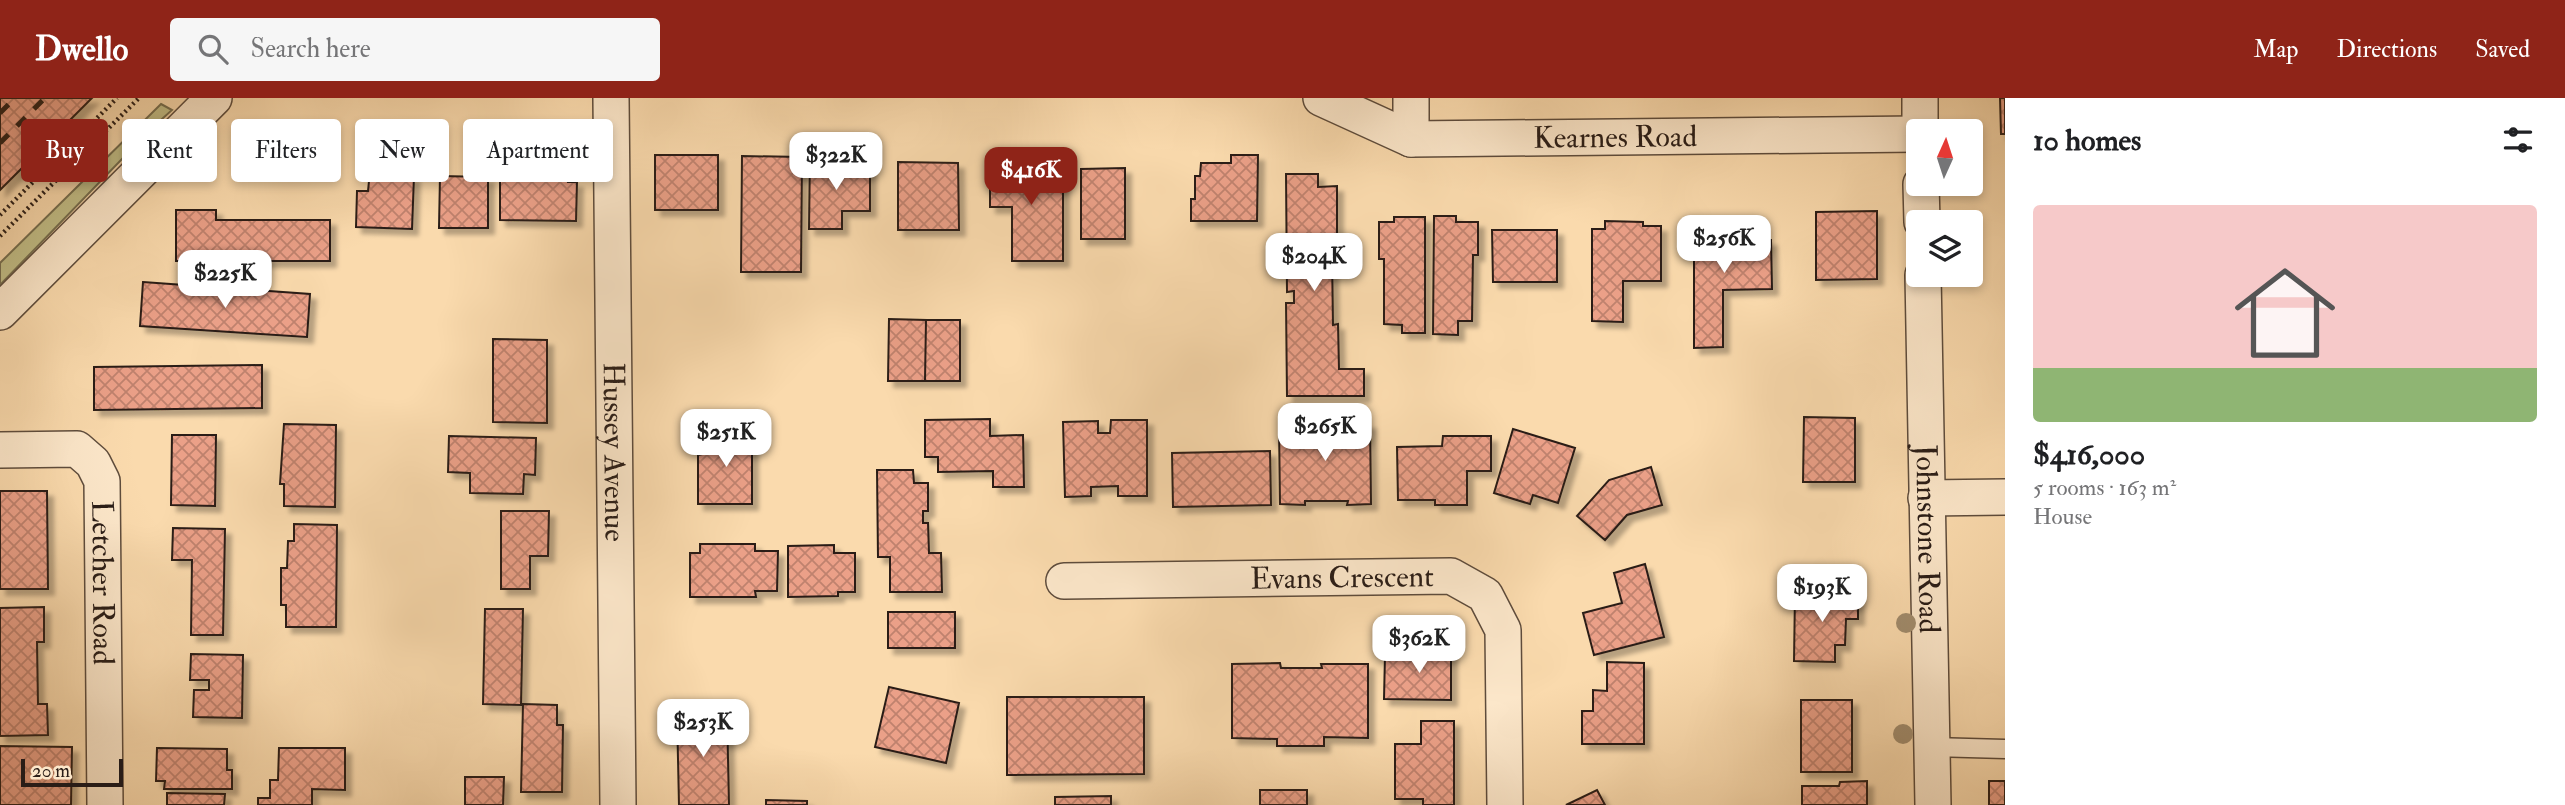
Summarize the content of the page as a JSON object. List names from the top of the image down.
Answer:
{
  "streets": {
    "street": [
      "Kearnes Road",
      "Hussey Avenue",
      "Johnstone Road",
      "Evans Crescent",
      "Letcher Road"
    ]
  },
  "scale_bar": "20 m",
  "north": "top",
  "page": {
    "header": "Dwello",
    "search": "Search here",
    "nav": ["Map", "Directions", "Saved"],
    "heading": "10 homes",
    "chip": [
      "Buy",
      "Rent",
      "Filters",
      "New",
      "Apartment"
    ],
    "price": [
      "$322K",
      "$416K",
      "$256K",
      "$204K",
      "$225K",
      "$265K",
      "$251K",
      "$193K",
      "$362K",
      "$253K"
    ],
    "list": [
      {
        "name": "$416,000",
        "note": "5 rooms · 163 m² · House"
      }
    ],
    "scale": "20 m"
  }
}
